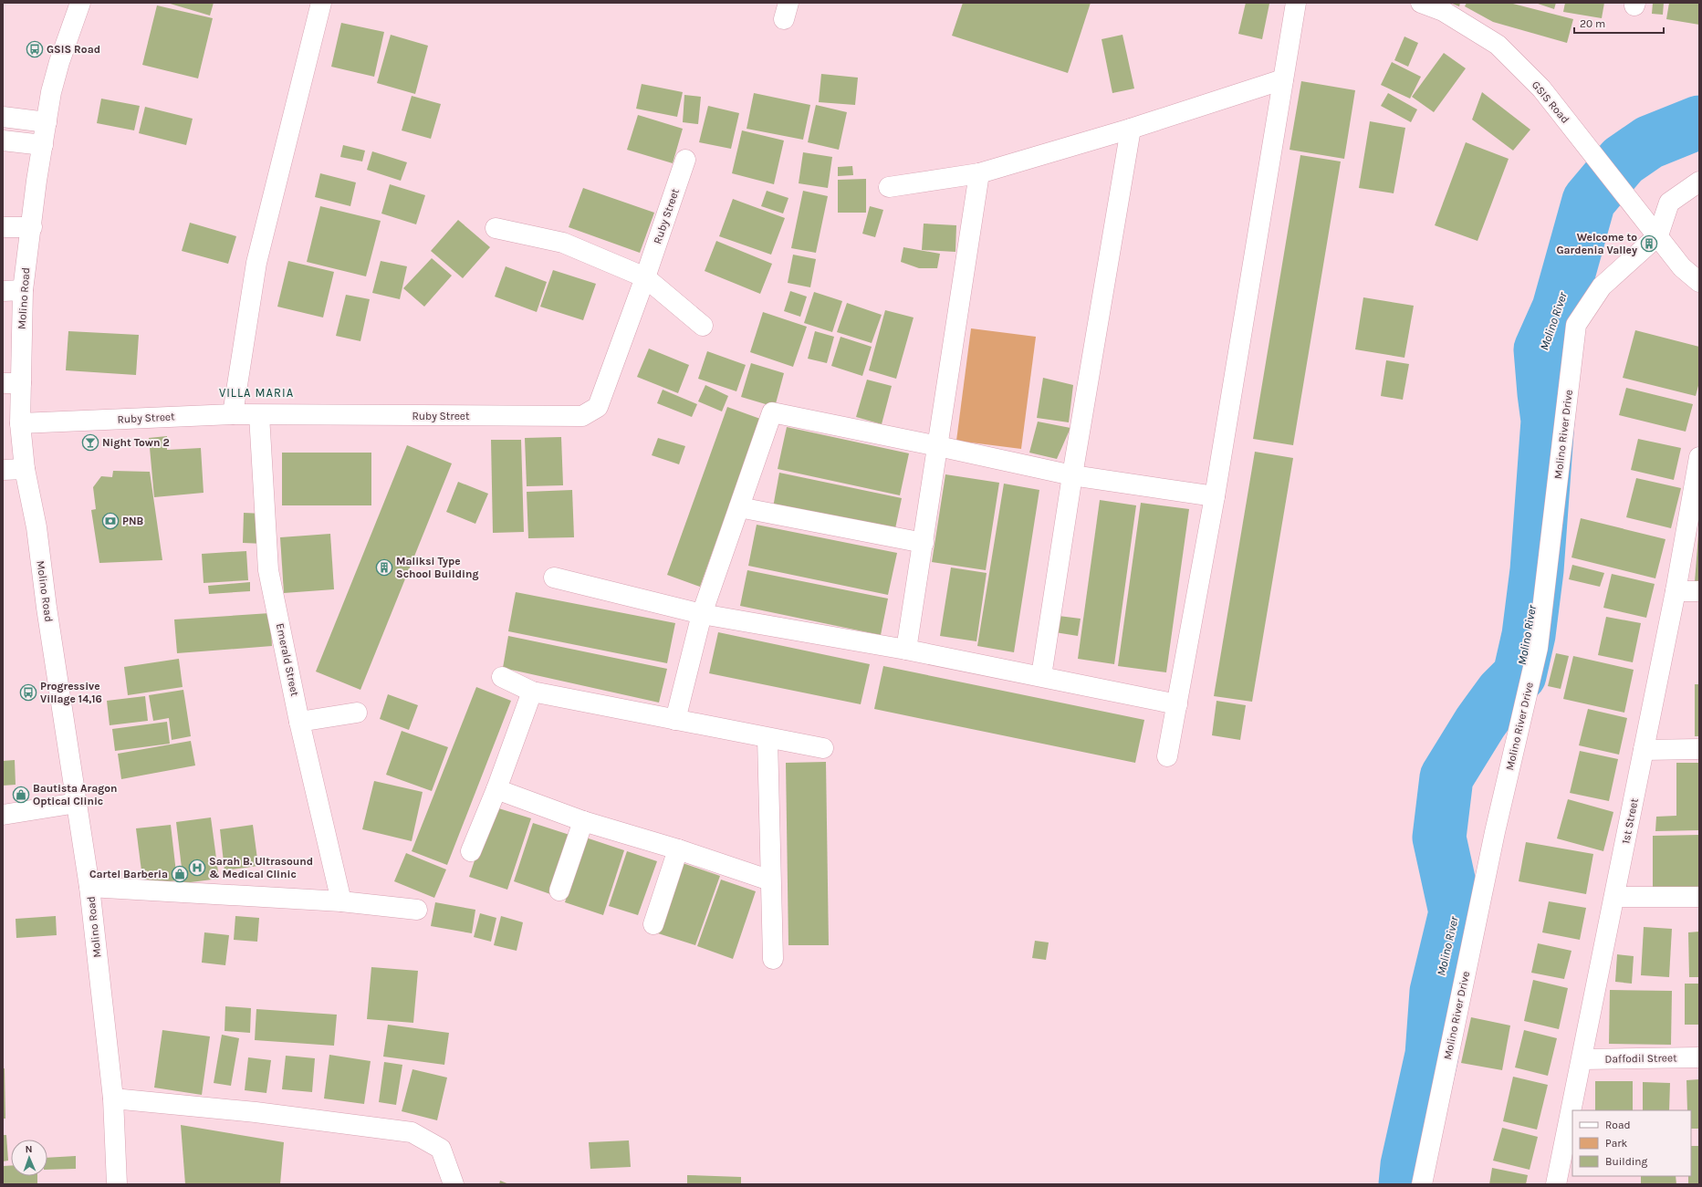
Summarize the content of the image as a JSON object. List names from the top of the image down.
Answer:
{
  "streets": {
    "street": [
      "GSIS Road",
      "Ruby Street",
      "Molino Road",
      "Molino River Drive",
      "Emerald Street",
      "1st Street",
      "Daffodil Street"
    ]
  },
  "crossings": [
    ["GSIS Road", "Molino River Drive"],
    ["Ruby Street", "Molino Road"],
    ["Ruby Street", "Emerald Street"],
    ["1st Street", "Daffodil Street"]
  ],
  "districts": ["VILLA MARIA"],
  "water": ["Molino River"],
  "places": {
    "bus stop": ["GSIS Road", "Progressive Village 14,16"],
    "building": ["Welcome to Gardenia Valley", "Maliksi Type School Building"],
    "bar": ["Night Town 2"],
    "bank": ["PNB"],
    "shop": ["Bautista Aragon Optical Clinic", "Cartel Barberia"],
    "hospital": ["Sarah B. Ultrasound & Medical Clinic"]
  },
  "legend": ["Road", "Park", "Building"],
  "scale_bar": "20 m",
  "north": "top"
}
